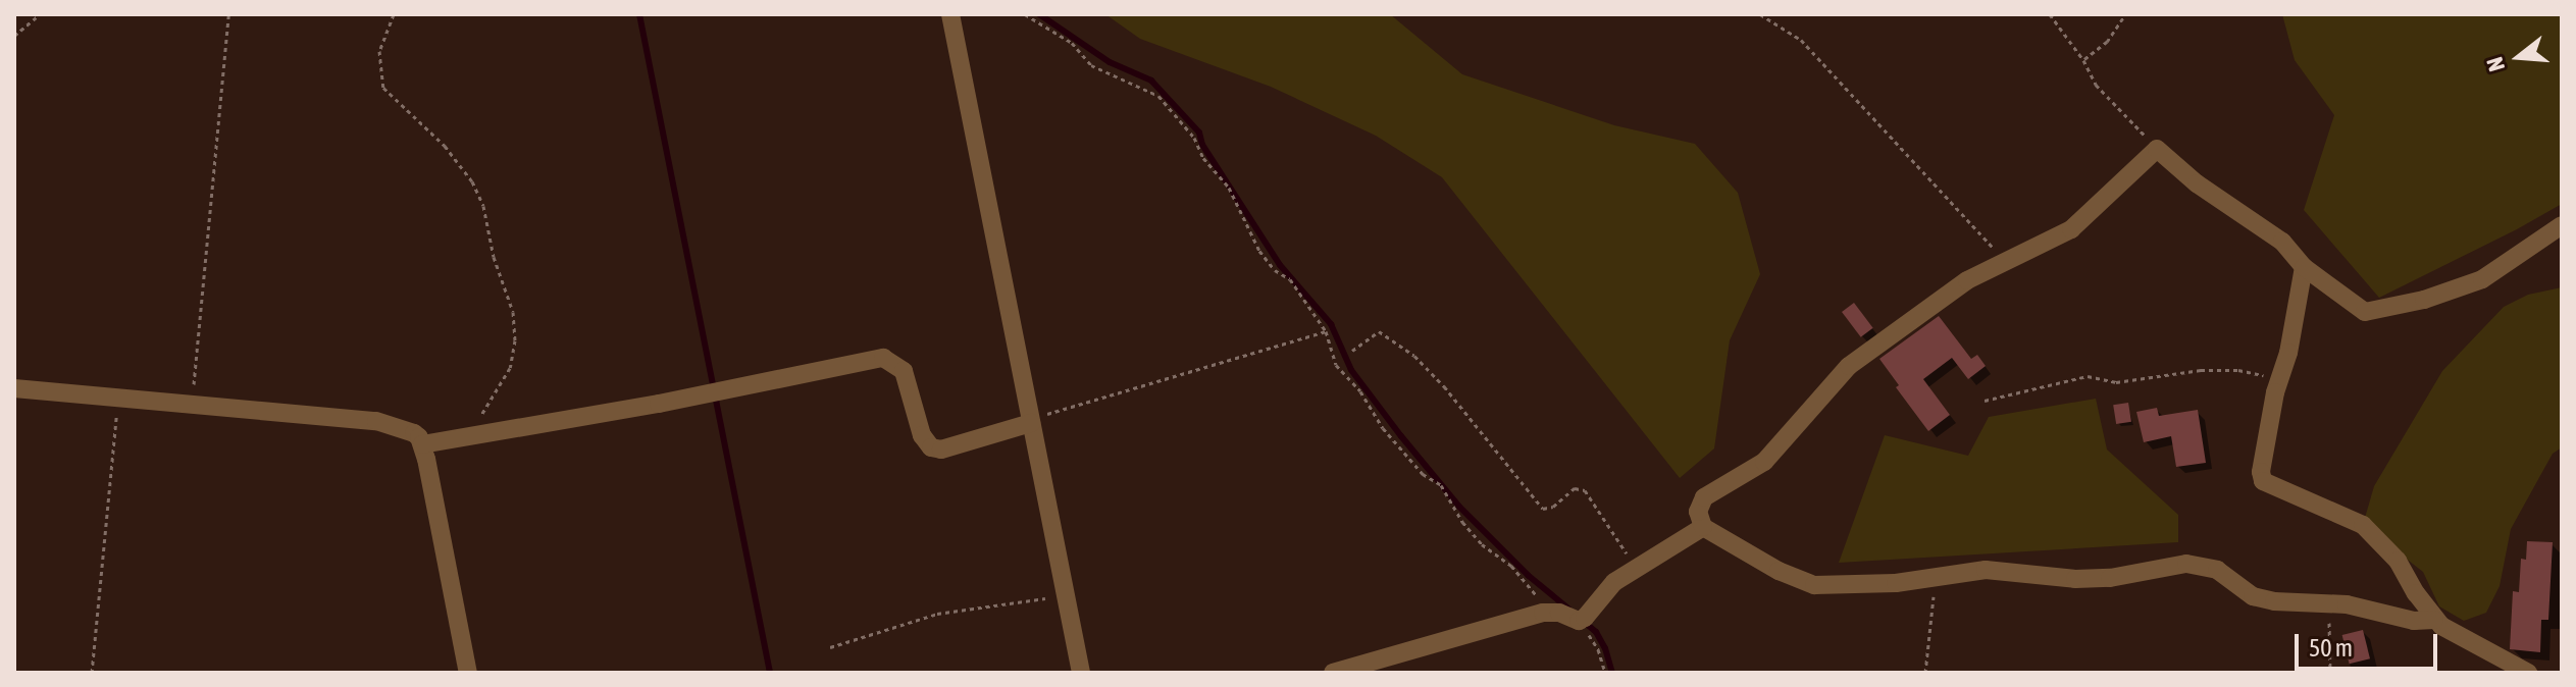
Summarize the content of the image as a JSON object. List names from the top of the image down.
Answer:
{
  "scale_bar": "50 m",
  "north": "left"
}
